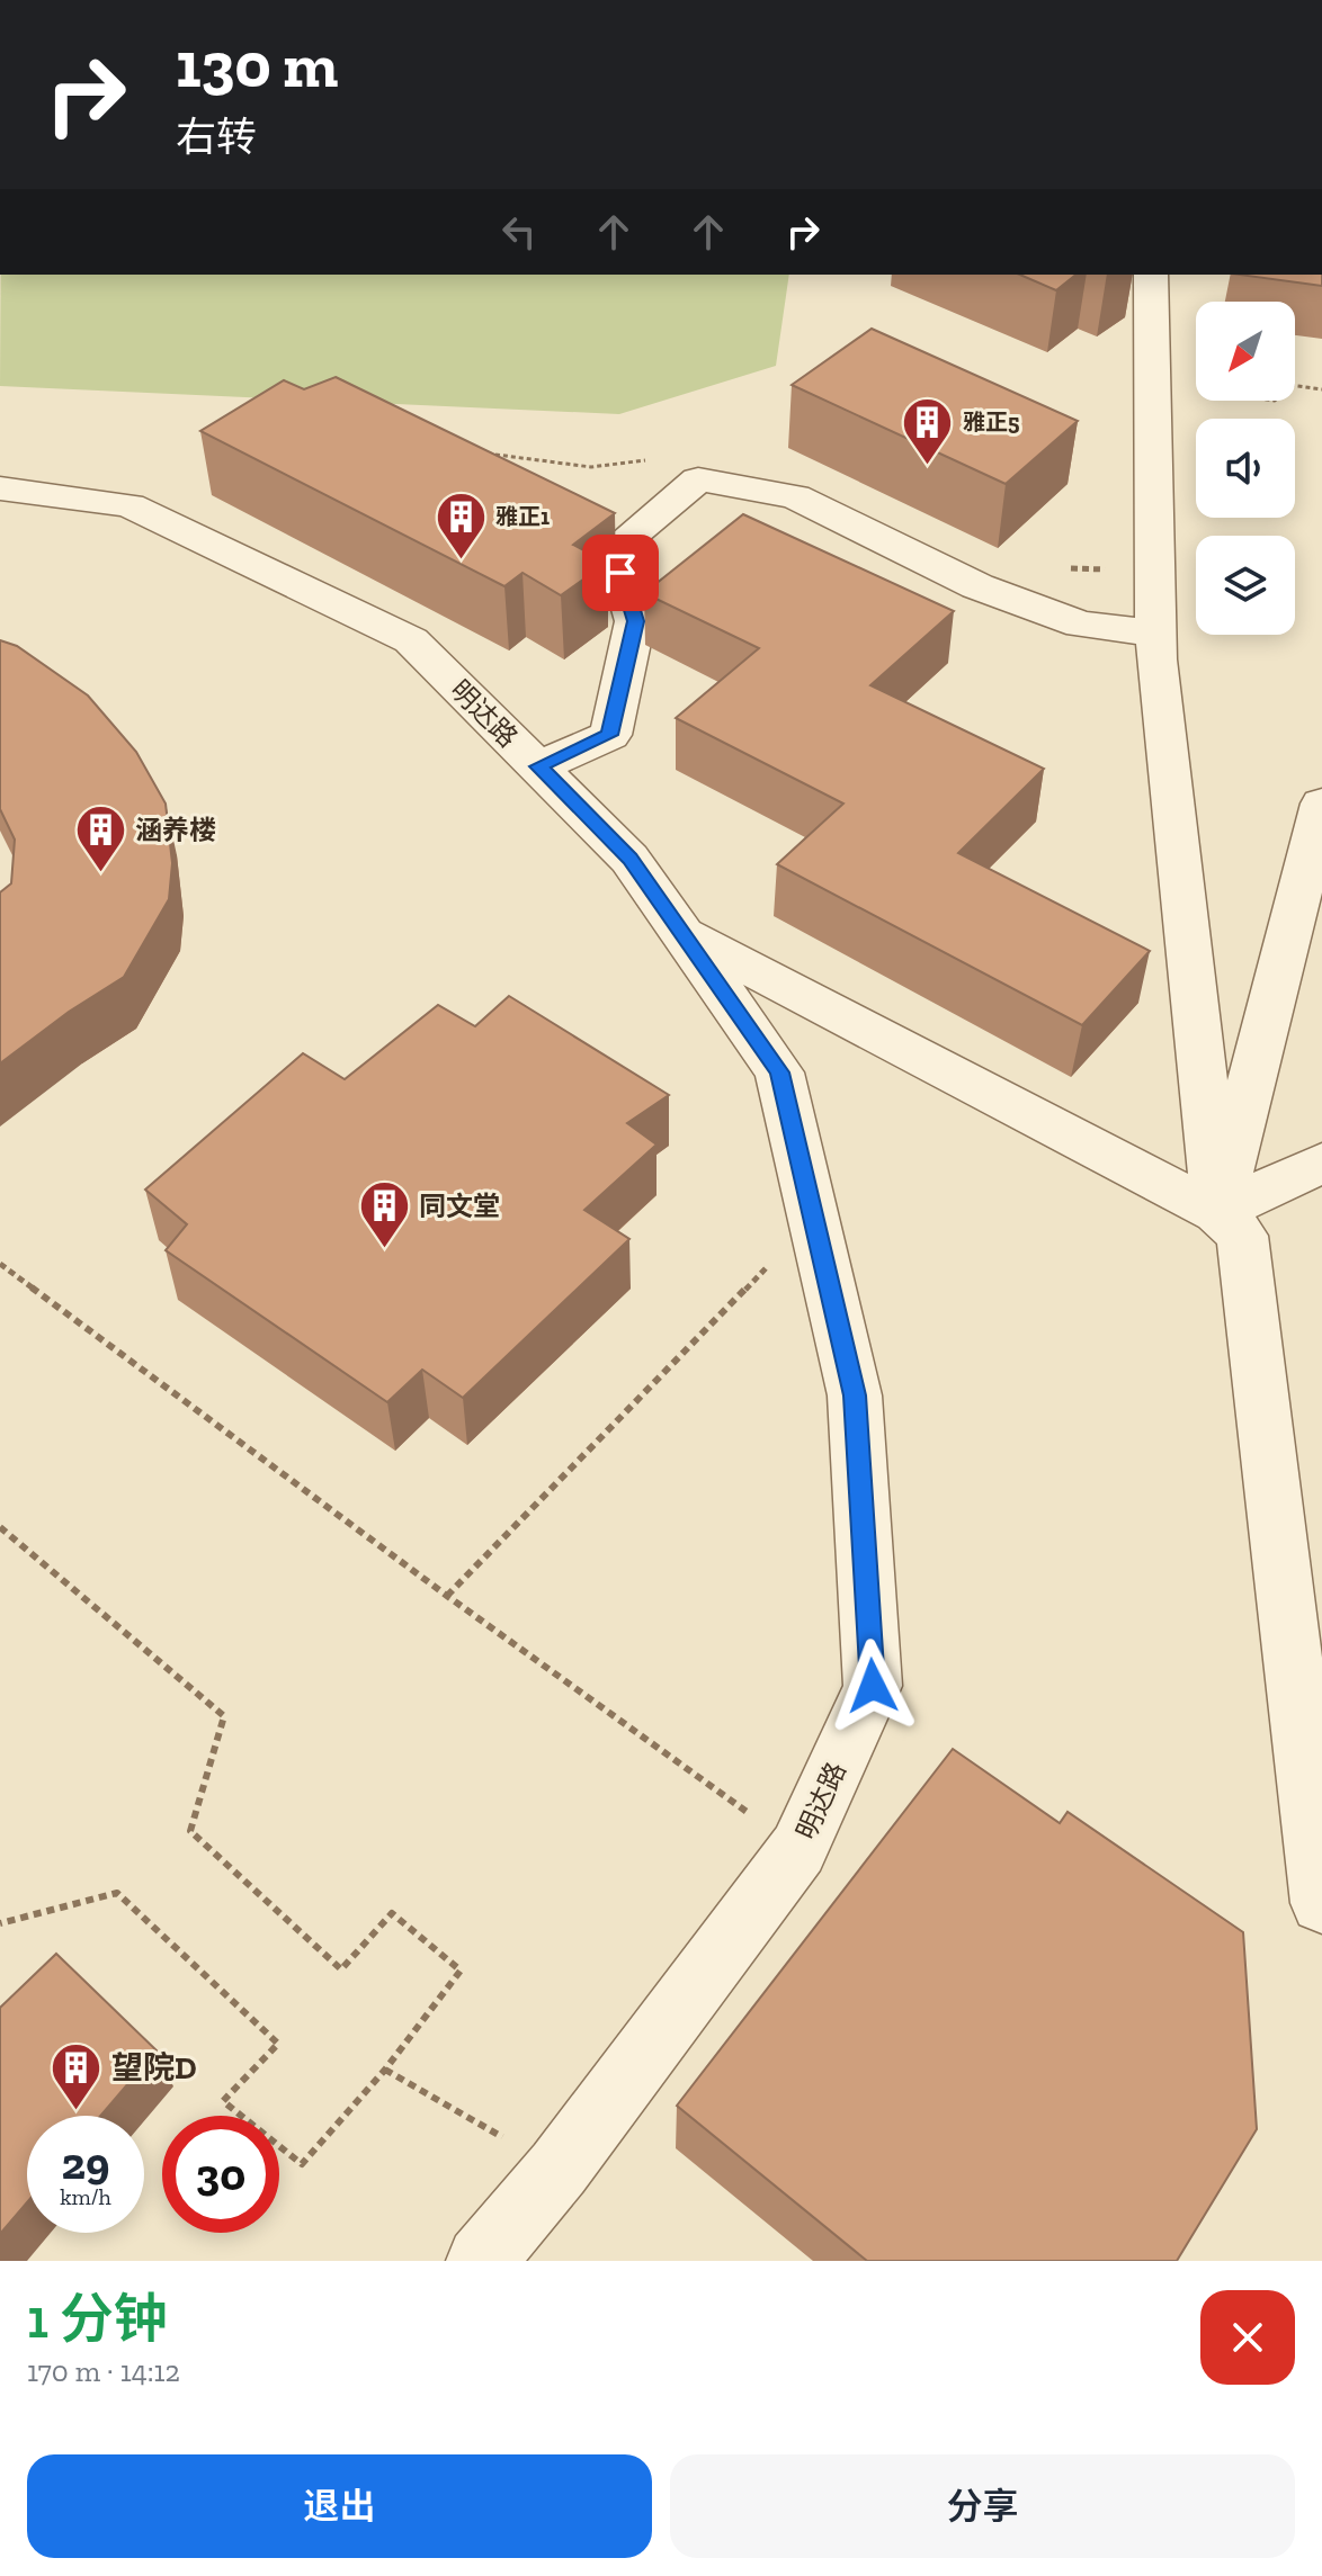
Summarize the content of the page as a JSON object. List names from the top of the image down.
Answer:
{
  "streets": {
    "street": ["明达路"]
  },
  "places": {
    "building": [
      "雅正5",
      "雅正1",
      "涵养楼",
      "同文堂",
      "望院D"
    ]
  },
  "north": "bottom left",
  "page": {
    "turn": ["130 m", "右转"],
    "speed": "29 km/h",
    "limit": "30",
    "heading": ["1 分钟", "170 m · 14:12"],
    "buttons": ["退出", "分享"]
  }
}
